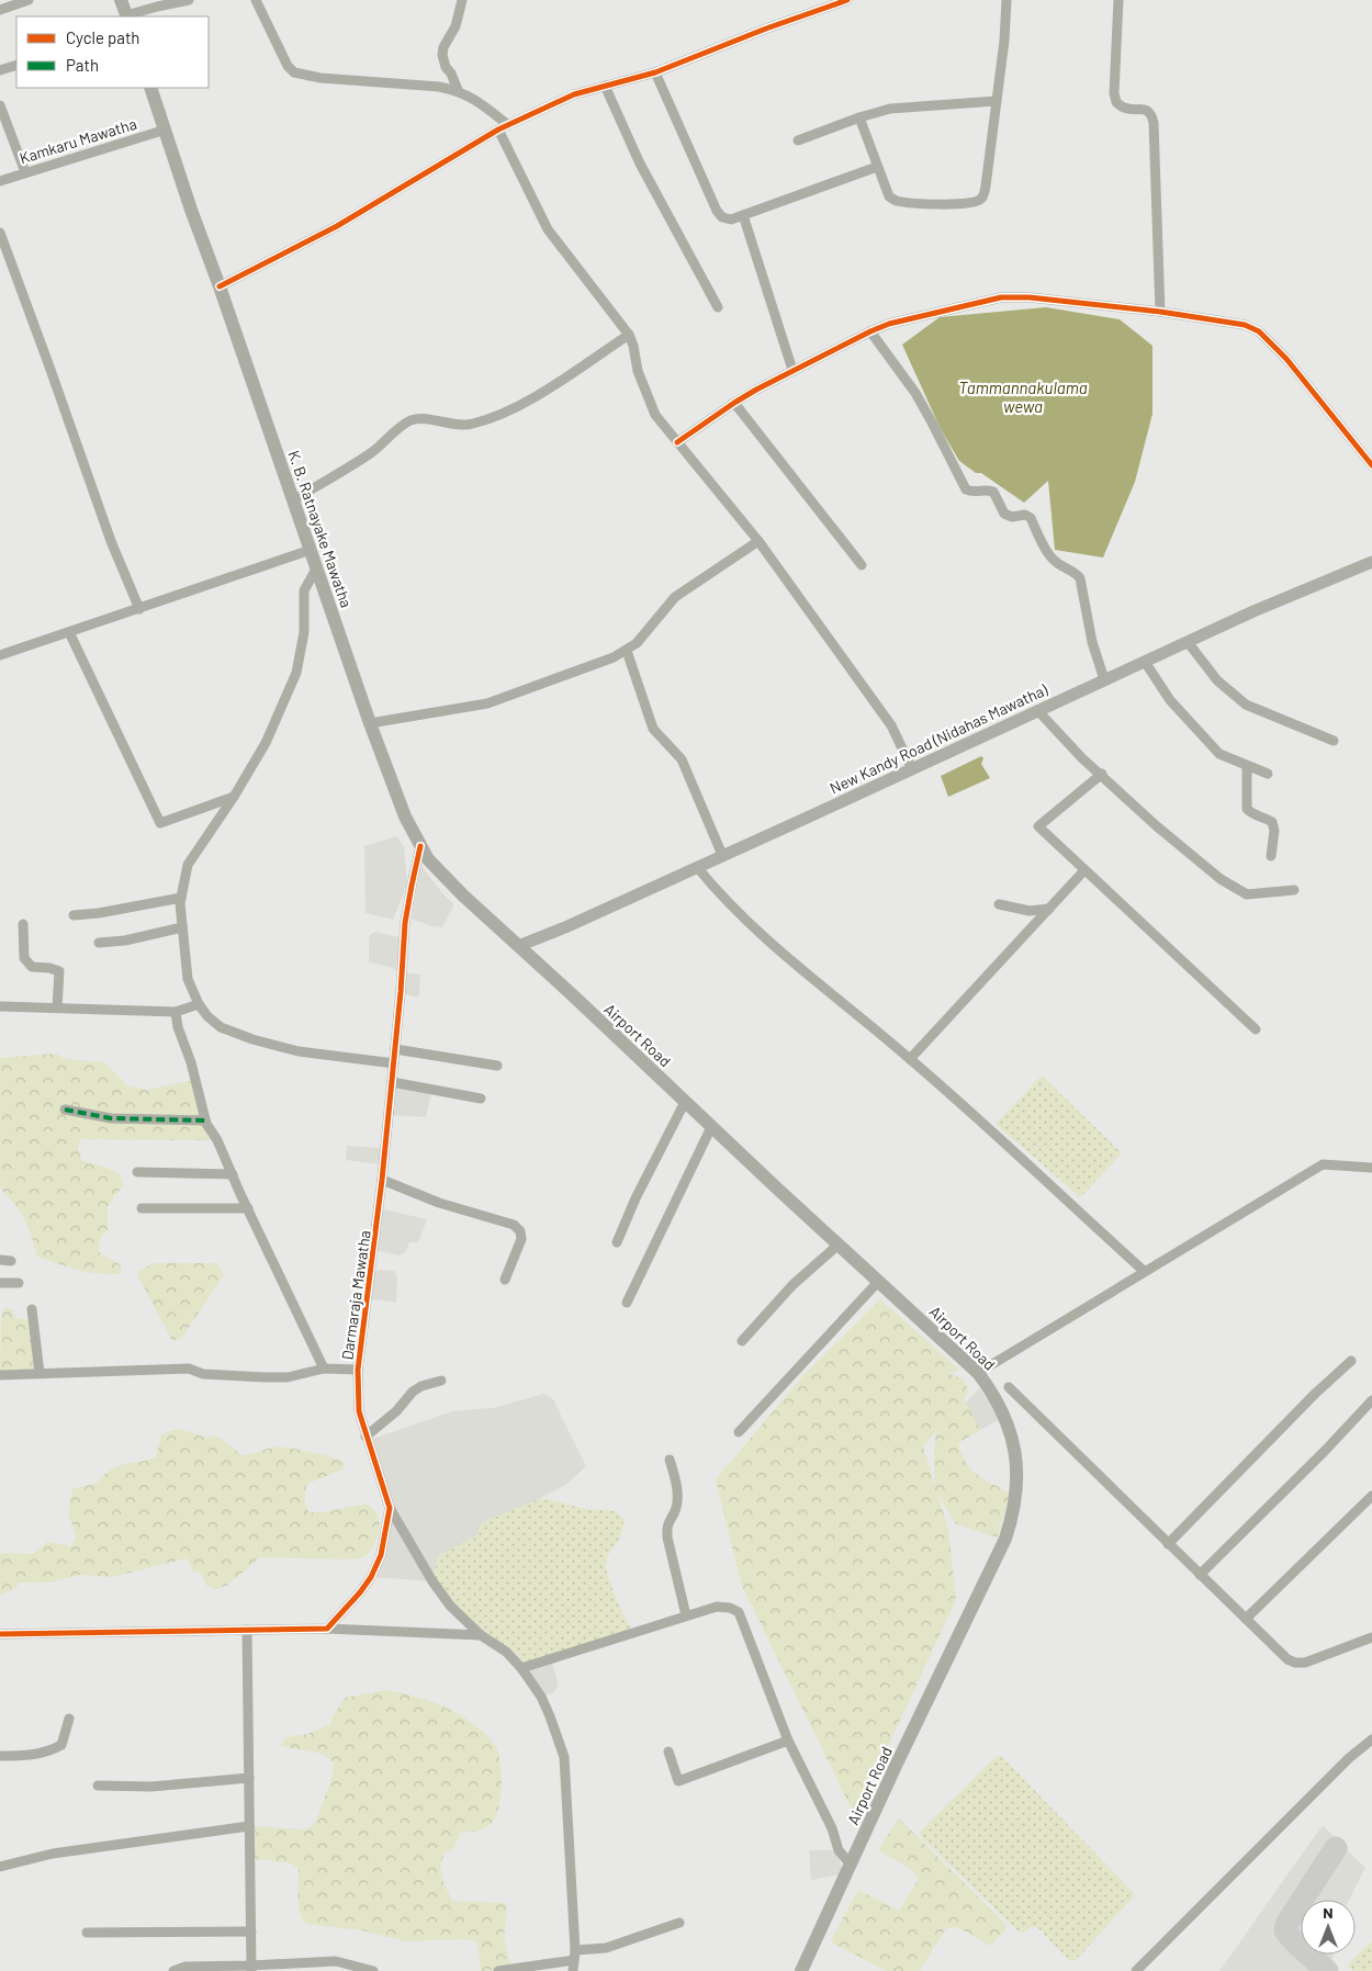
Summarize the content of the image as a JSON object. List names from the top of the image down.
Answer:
{
  "streets": {
    "highway": ["K. B. Ratnayake Mawatha", "Airport Road"],
    "main road": ["New Kandy Road (Nidahas Mawatha)"],
    "street": ["Kamkaru Mawatha", "Darmaraja Mawatha"]
  },
  "crossings": [
    ["Kamkaru Mawatha", "K. B. Ratnayake Mawatha"],
    ["K. B. Ratnayake Mawatha", "New Kandy Road (Nidahas Mawatha)"],
    ["K. B. Ratnayake Mawatha", "Airport Road"],
    ["K. B. Ratnayake Mawatha", "Darmaraja Mawatha"],
    ["New Kandy Road (Nidahas Mawatha)", "Airport Road"]
  ],
  "water": ["Tammannakulama wewa"],
  "legend": ["Cycle path", "Path"],
  "north": "top"
}
